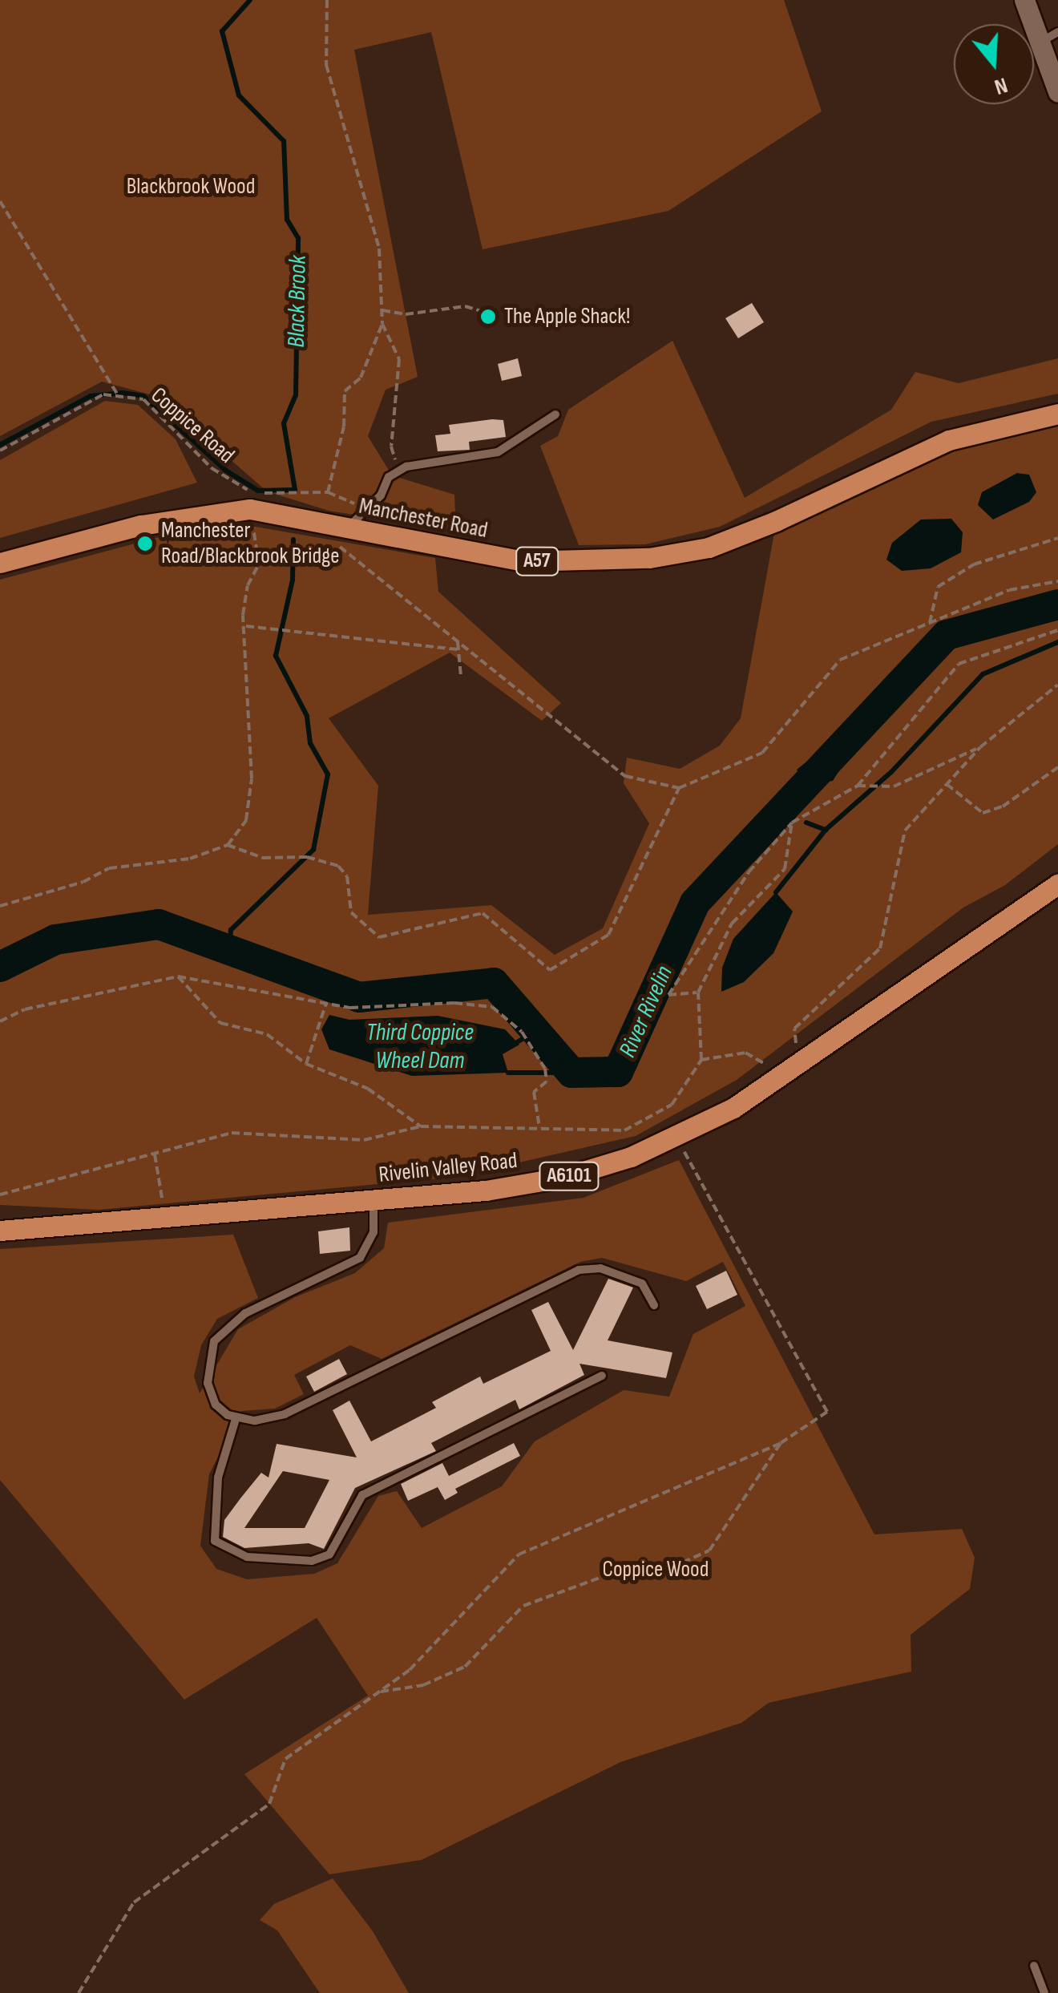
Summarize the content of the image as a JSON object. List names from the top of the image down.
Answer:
{
  "streets": {
    "main road": [
      "Manchester Road",
      "A57",
      "Rivelin Valley Road",
      "A6101"
    ],
    "path": ["Coppice Road"]
  },
  "crossings": [
    ["Coppice Road", "Manchester Road"]
  ],
  "water": ["Black Brook", "River Rivelin", "Third Coppice Wheel Dam"],
  "parks": ["Blackbrook Wood", "Coppice Wood"],
  "places": ["The Apple Shack!", "Manchester Road/Blackbrook Bridge"],
  "north": "bottom"
}
